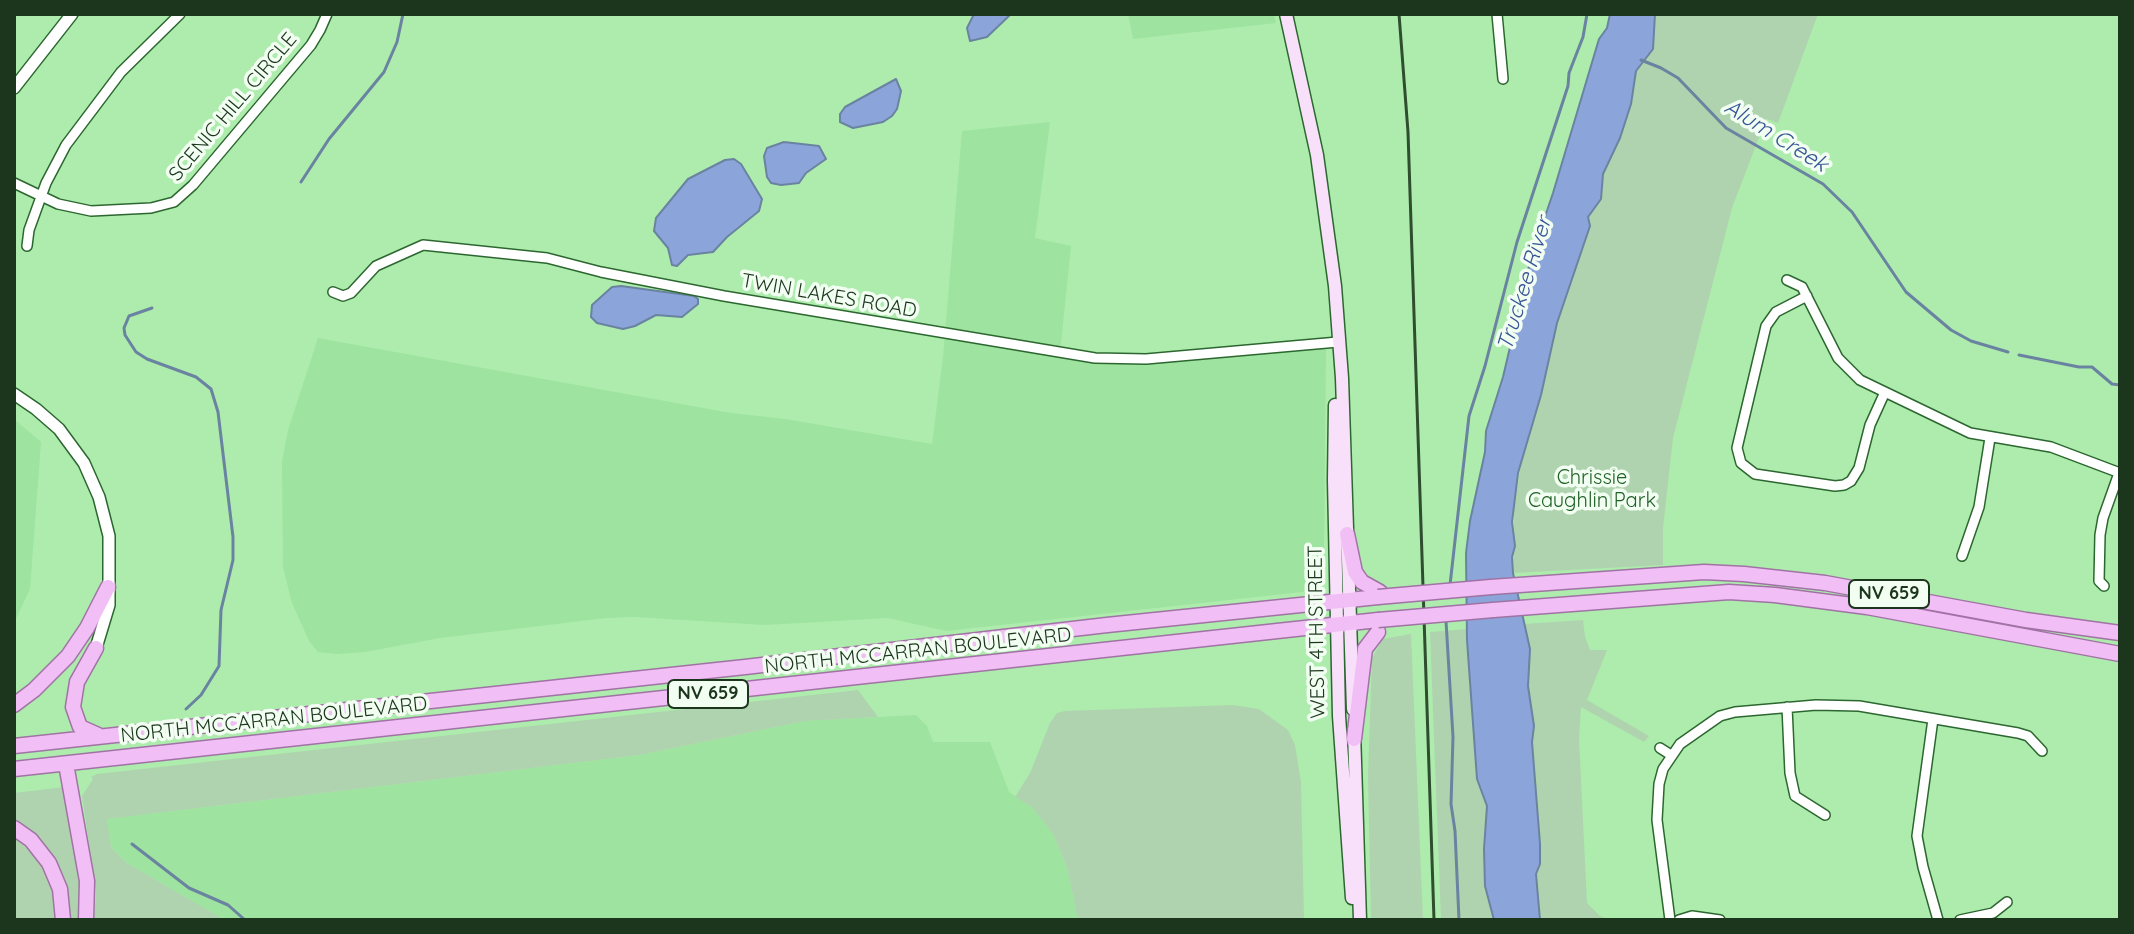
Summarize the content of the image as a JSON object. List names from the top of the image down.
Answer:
{
  "streets": {
    "main road": ["NV 659", "WEST 4TH STREET", "NORTH MCCARRAN BOULEVARD"],
    "street": ["SCENIC HILL CIRCLE", "TWIN LAKES ROAD"]
  },
  "crossings": [
    ["TWIN LAKES ROAD", "WEST 4TH STREET"],
    ["WEST 4TH STREET", "NORTH MCCARRAN BOULEVARD"]
  ],
  "water": ["Alum Creek", "Truckee River"],
  "parks": ["Chrissie Caughlin Park"]
}
